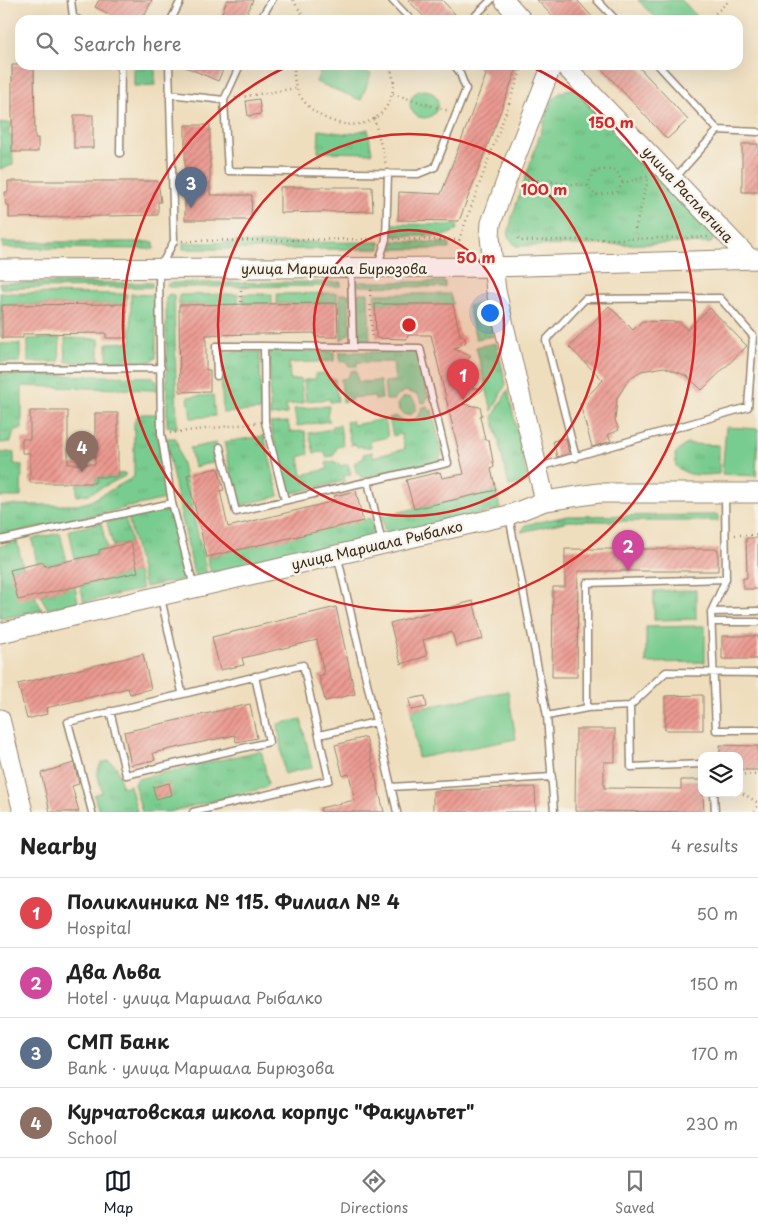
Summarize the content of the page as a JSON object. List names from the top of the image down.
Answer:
{
  "streets": {
    "street": ["улица Расплетина", "улица Маршала Бирюзова", "улица Маршала Рыбалко"]
  },
  "crossings": [
    ["улица Расплетина", "улица Маршала Бирюзова"]
  ],
  "page": {
    "search": "Search here",
    "pins": [
      "3",
      "1",
      "4",
      "2"
    ],
    "heading": ["Nearby", "4 results"],
    "list": [
      {
        "mark": "1",
        "name": "Поликлиника № 115. Филиал № 4",
        "note": "Hospital",
        "value": "50 m"
      },
      {
        "mark": "2",
        "name": "Два Льва",
        "note": "Hotel · улица Маршала Рыбалко",
        "value": "150 m"
      },
      {
        "mark": "3",
        "name": "СМП Банк",
        "note": "Bank · улица Маршала Бирюзова",
        "value": "170 m"
      },
      {
        "mark": "4",
        "name": "Курчатовская школа корпус \"Факультет\"",
        "note": "School",
        "value": "230 m"
      }
    ],
    "nav": ["Map", "Directions", "Saved"]
  },
  "rings": ["150 m", "100 m", "50 m"]
}
